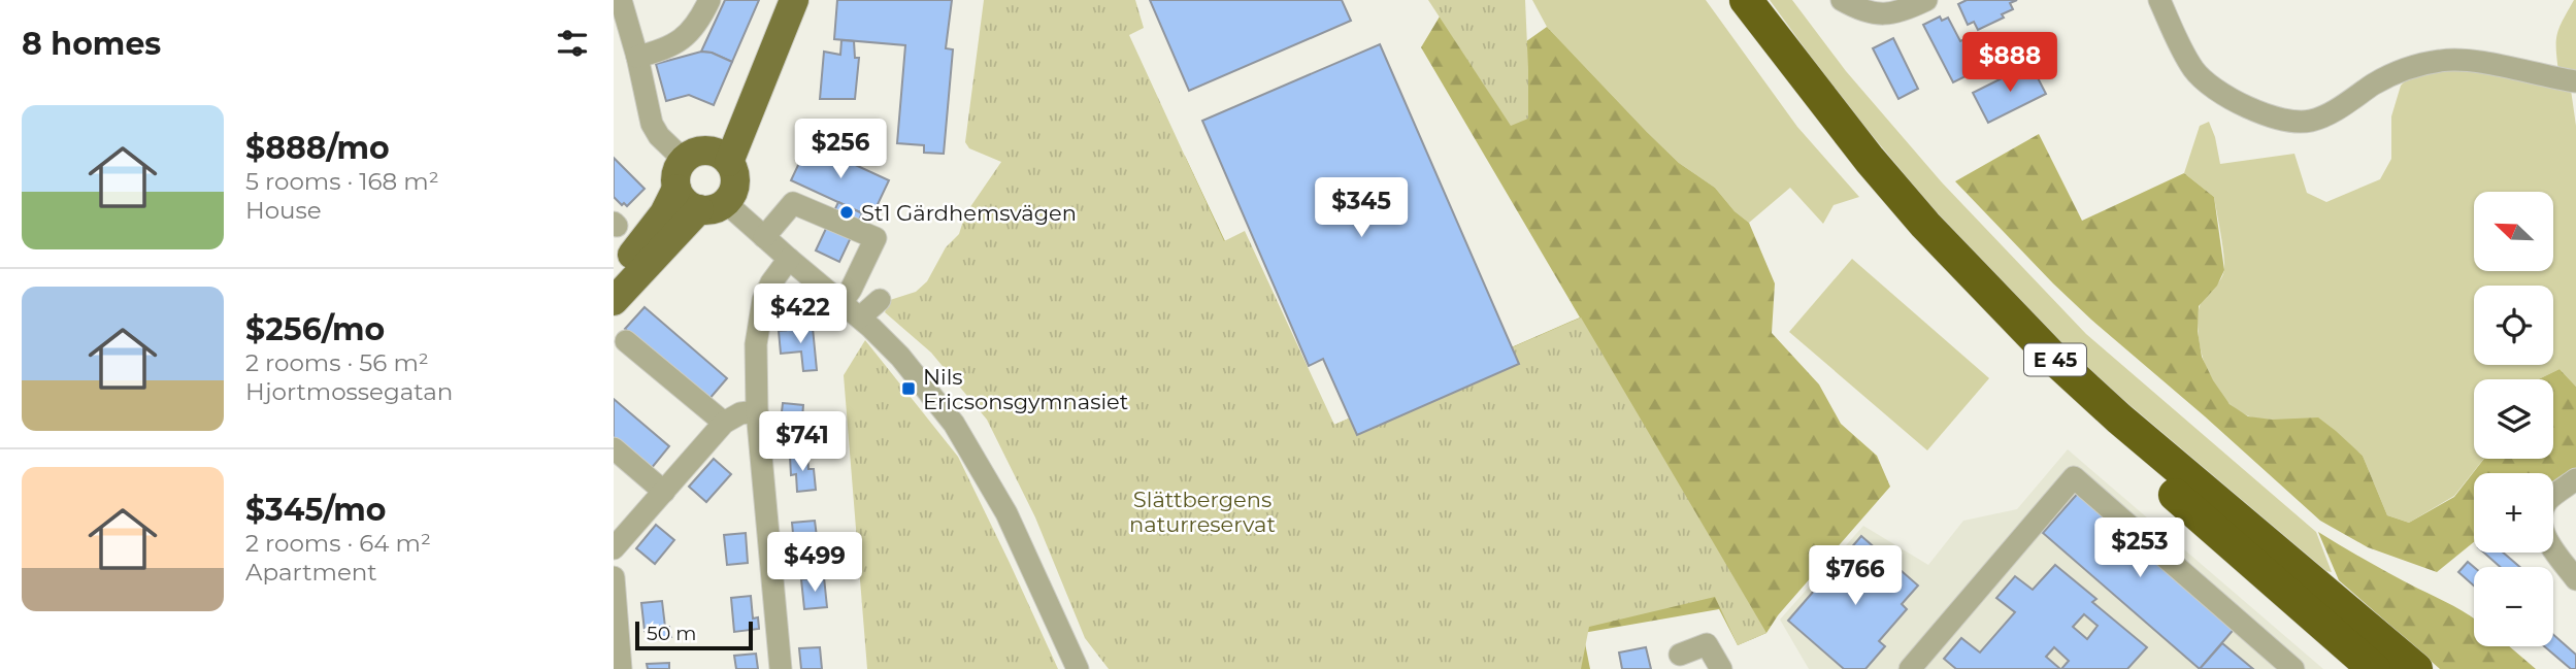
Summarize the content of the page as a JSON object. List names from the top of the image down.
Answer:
{
  "streets": {
    "highway": ["E 45"]
  },
  "parks": ["Slättbergens naturreservat"],
  "places": {
    "other": ["St1 Gärdhemsvägen"],
    "transit": ["Nils Ericsonsgymnasiet"]
  },
  "scale_bar": "50 m",
  "north": "top left",
  "page": {
    "heading": "8 homes",
    "price": [
      "$888",
      "$256",
      "$345",
      "$422",
      "$741",
      "$253",
      "$499",
      "$766"
    ],
    "list": [
      {
        "name": "$888/mo",
        "note": "5 rooms · 168 m² · House"
      },
      {
        "name": "$256/mo",
        "note": "2 rooms · 56 m² · Hjortmossegatan"
      },
      {
        "name": "$345/mo",
        "note": "2 rooms · 64 m² · Apartment"
      }
    ],
    "map_buttons": ["+", "−"],
    "scale": "50 m"
  }
}
